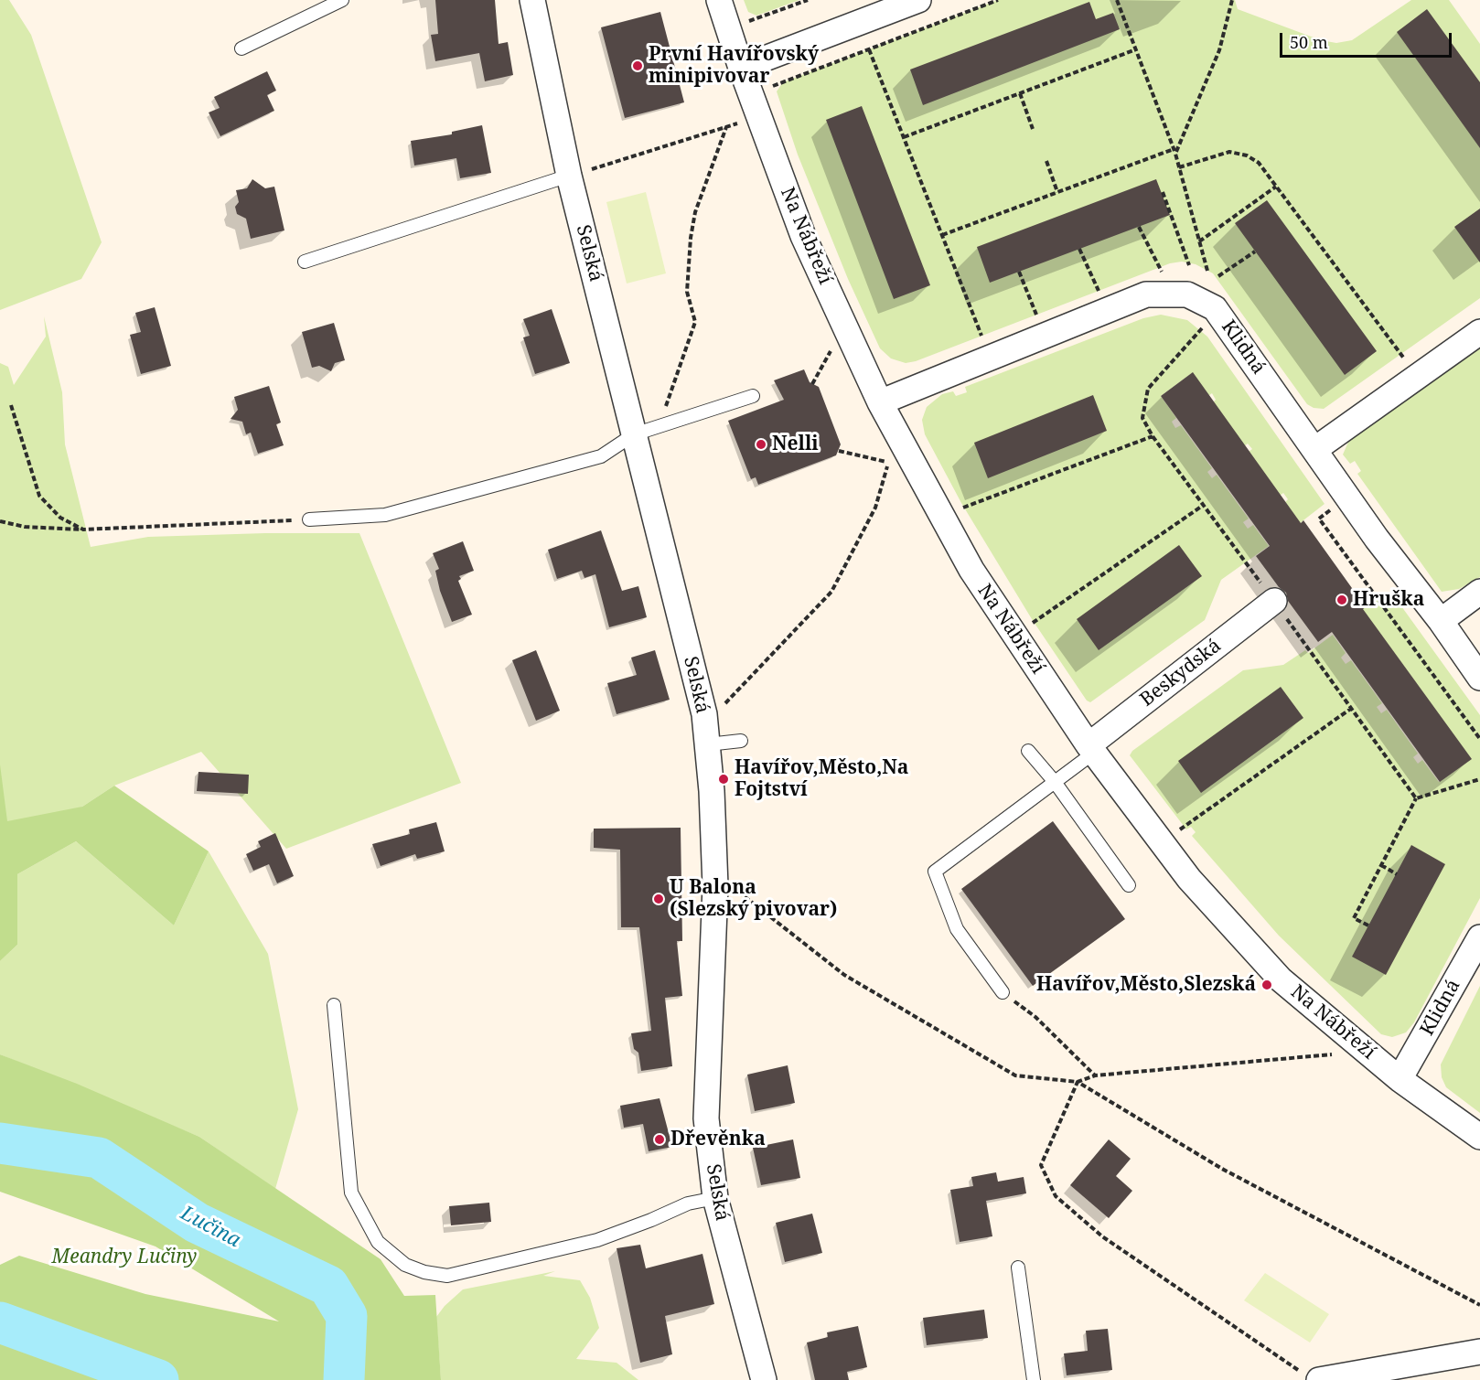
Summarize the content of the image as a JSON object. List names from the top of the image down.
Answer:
{
  "streets": {
    "street": [
      "Na Nábřeží",
      "Selská",
      "Klidná",
      "Beskydská"
    ]
  },
  "crossings": [
    ["Na Nábřeží", "Klidná"],
    ["Na Nábřeží", "Beskydská"]
  ],
  "water": ["Lučina"],
  "parks": ["Meandry Lučiny"],
  "places": [
    "První Havířovský minipivovar",
    "Nelli",
    "Hruška",
    "Havířov,Město,Na Fojtství",
    "U Balona (Slezský pivovar)",
    "Havířov,Město,Slezská",
    "Dřevěnka"
  ],
  "scale_bar": "50 m"
}
